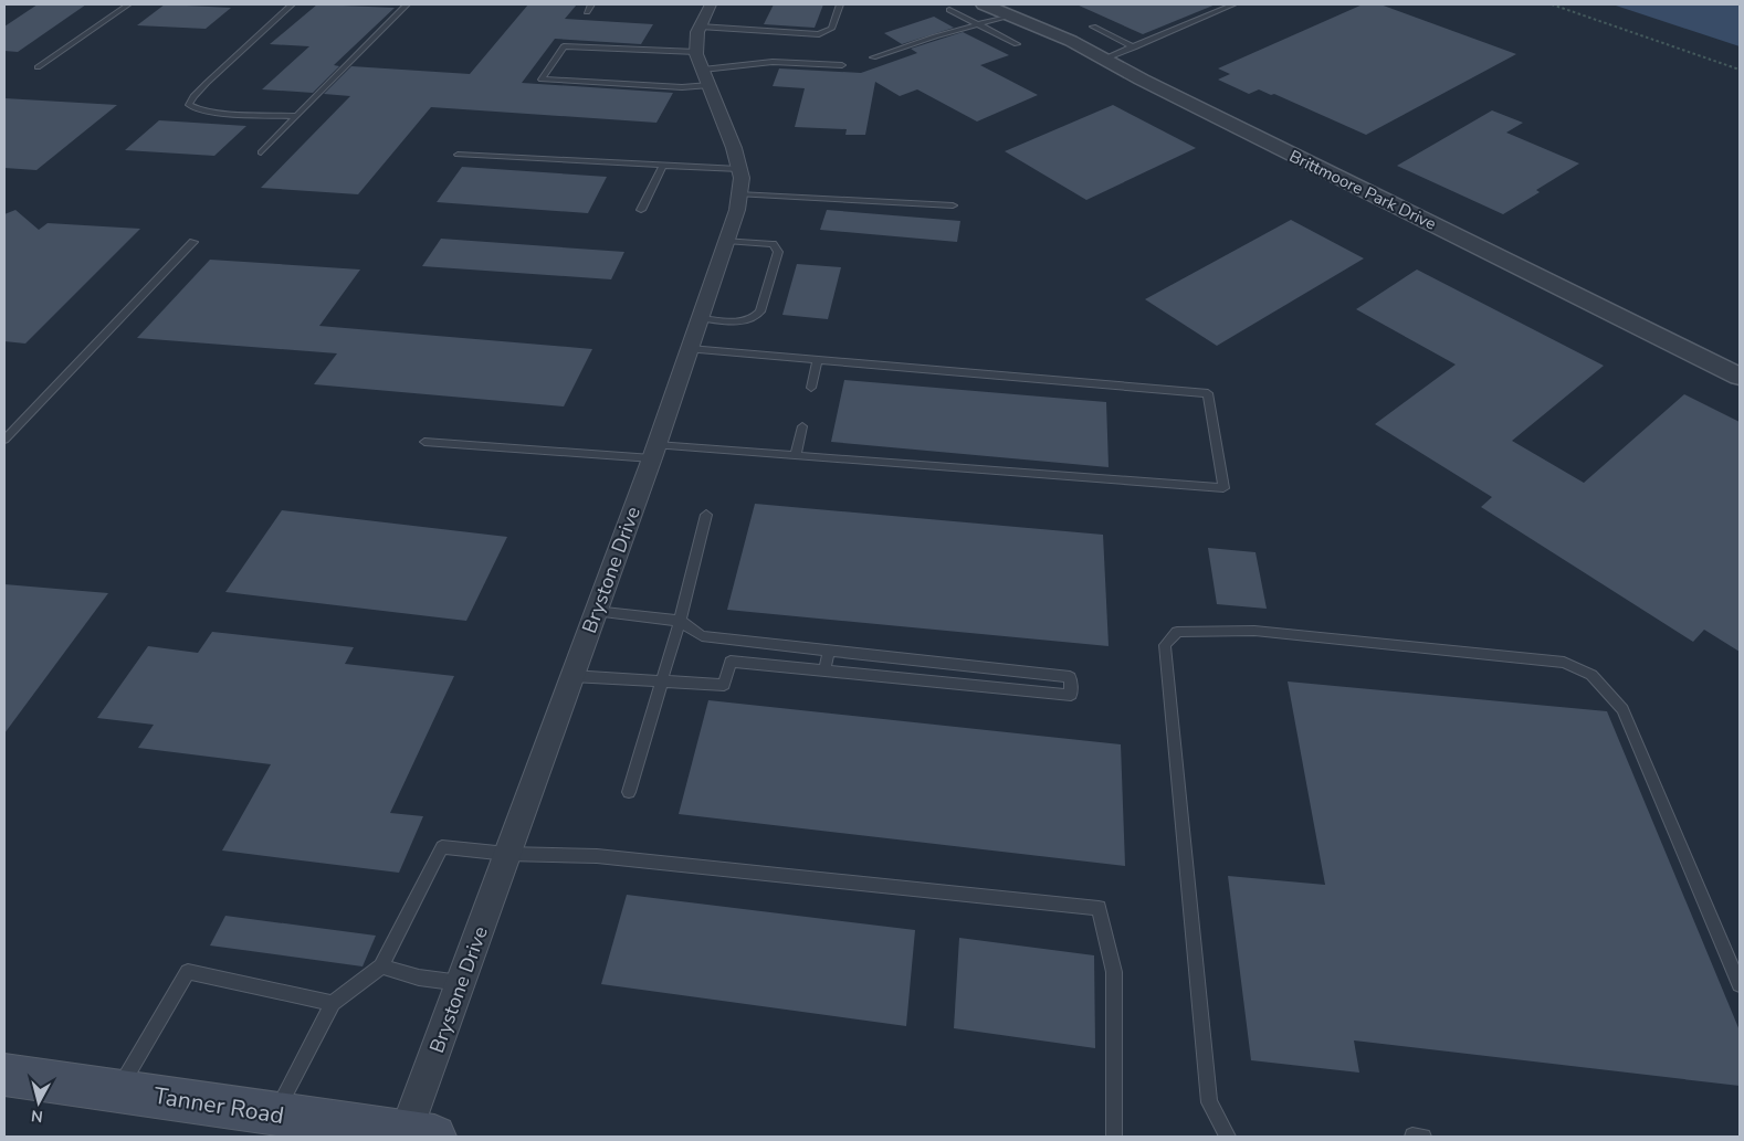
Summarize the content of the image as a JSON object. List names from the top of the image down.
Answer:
{
  "streets": {
    "main road": ["Tanner Road"],
    "street": ["Brittmoore Park Drive", "Brystone Drive"]
  },
  "crossings": [
    ["Brystone Drive", "Tanner Road"]
  ],
  "north": "bottom"
}
